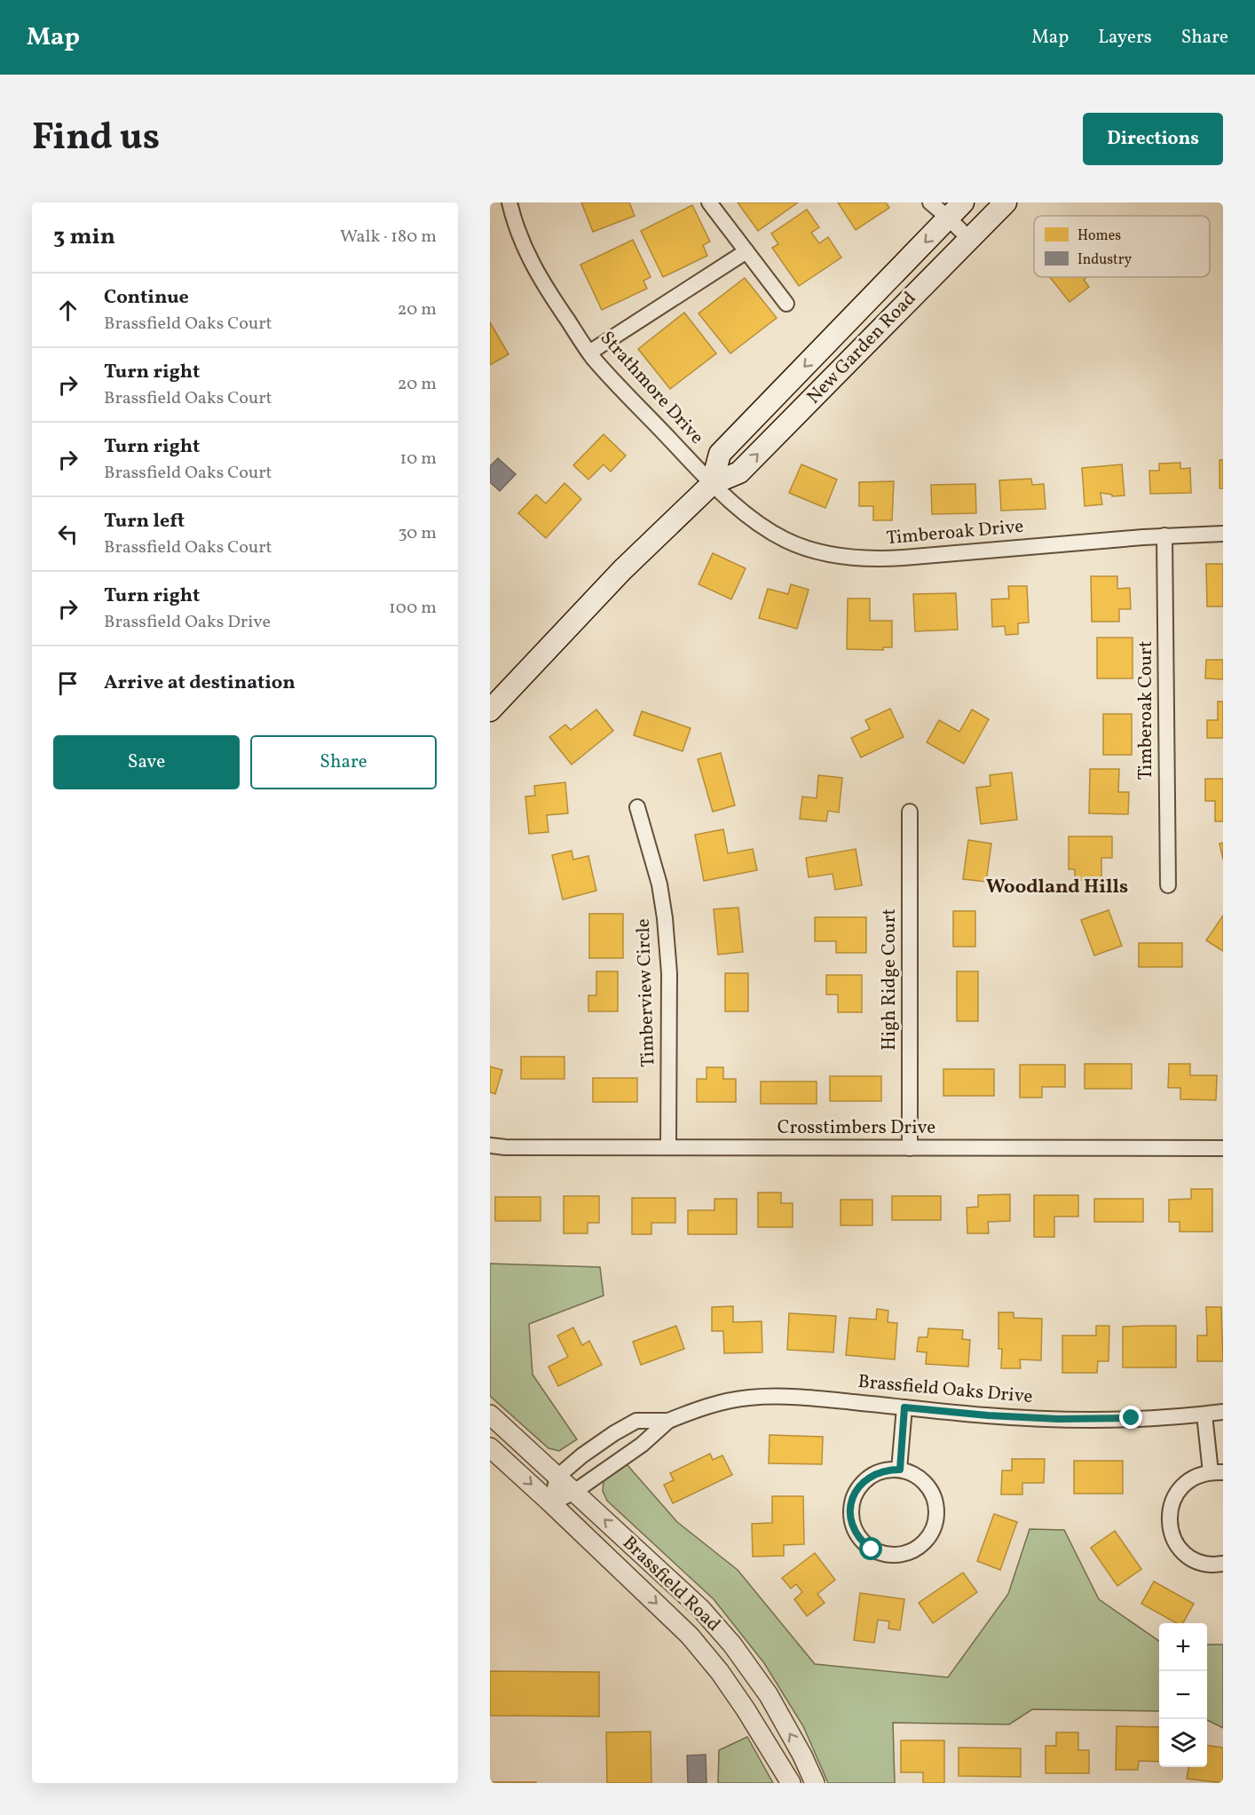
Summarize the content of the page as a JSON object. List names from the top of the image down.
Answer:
{
  "streets": {
    "main road": ["New Garden Road"],
    "street": [
      "Strathmore Drive",
      "Timberoak Drive",
      "Timberoak Court",
      "High Ridge Court",
      "Timberview Circle",
      "Crosstimbers Drive",
      "Brassfield Oaks Drive",
      "Brassfield Road"
    ]
  },
  "crossings": [
    ["New Garden Road", "Strathmore Drive"],
    ["New Garden Road", "Timberoak Drive"],
    ["Strathmore Drive", "Timberoak Drive"],
    ["Timberoak Drive", "Timberoak Court"],
    ["High Ridge Court", "Crosstimbers Drive"],
    ["Timberview Circle", "Crosstimbers Drive"],
    ["Brassfield Oaks Drive", "Brassfield Road"]
  ],
  "districts": ["Woodland Hills"],
  "legend": ["Homes", "Industry"],
  "page": {
    "header": "Map",
    "nav": ["Map", "Layers", "Share"],
    "title": "Find us",
    "buttons": [
      "Directions",
      ["Save", "Share"]
    ],
    "heading": ["3 min", "Walk · 180 m"],
    "list": [
      ["Continue", "Brassfield Oaks Court", "20 m"],
      ["Turn right", "Brassfield Oaks Court", "20 m"],
      ["Turn right", "Brassfield Oaks Court", "10 m"],
      ["Turn left", "Brassfield Oaks Court", "30 m"],
      ["Turn right", "Brassfield Oaks Drive", "100 m"],
      "Arrive at destination"
    ],
    "map_buttons": ["+", "−"]
  }
}
